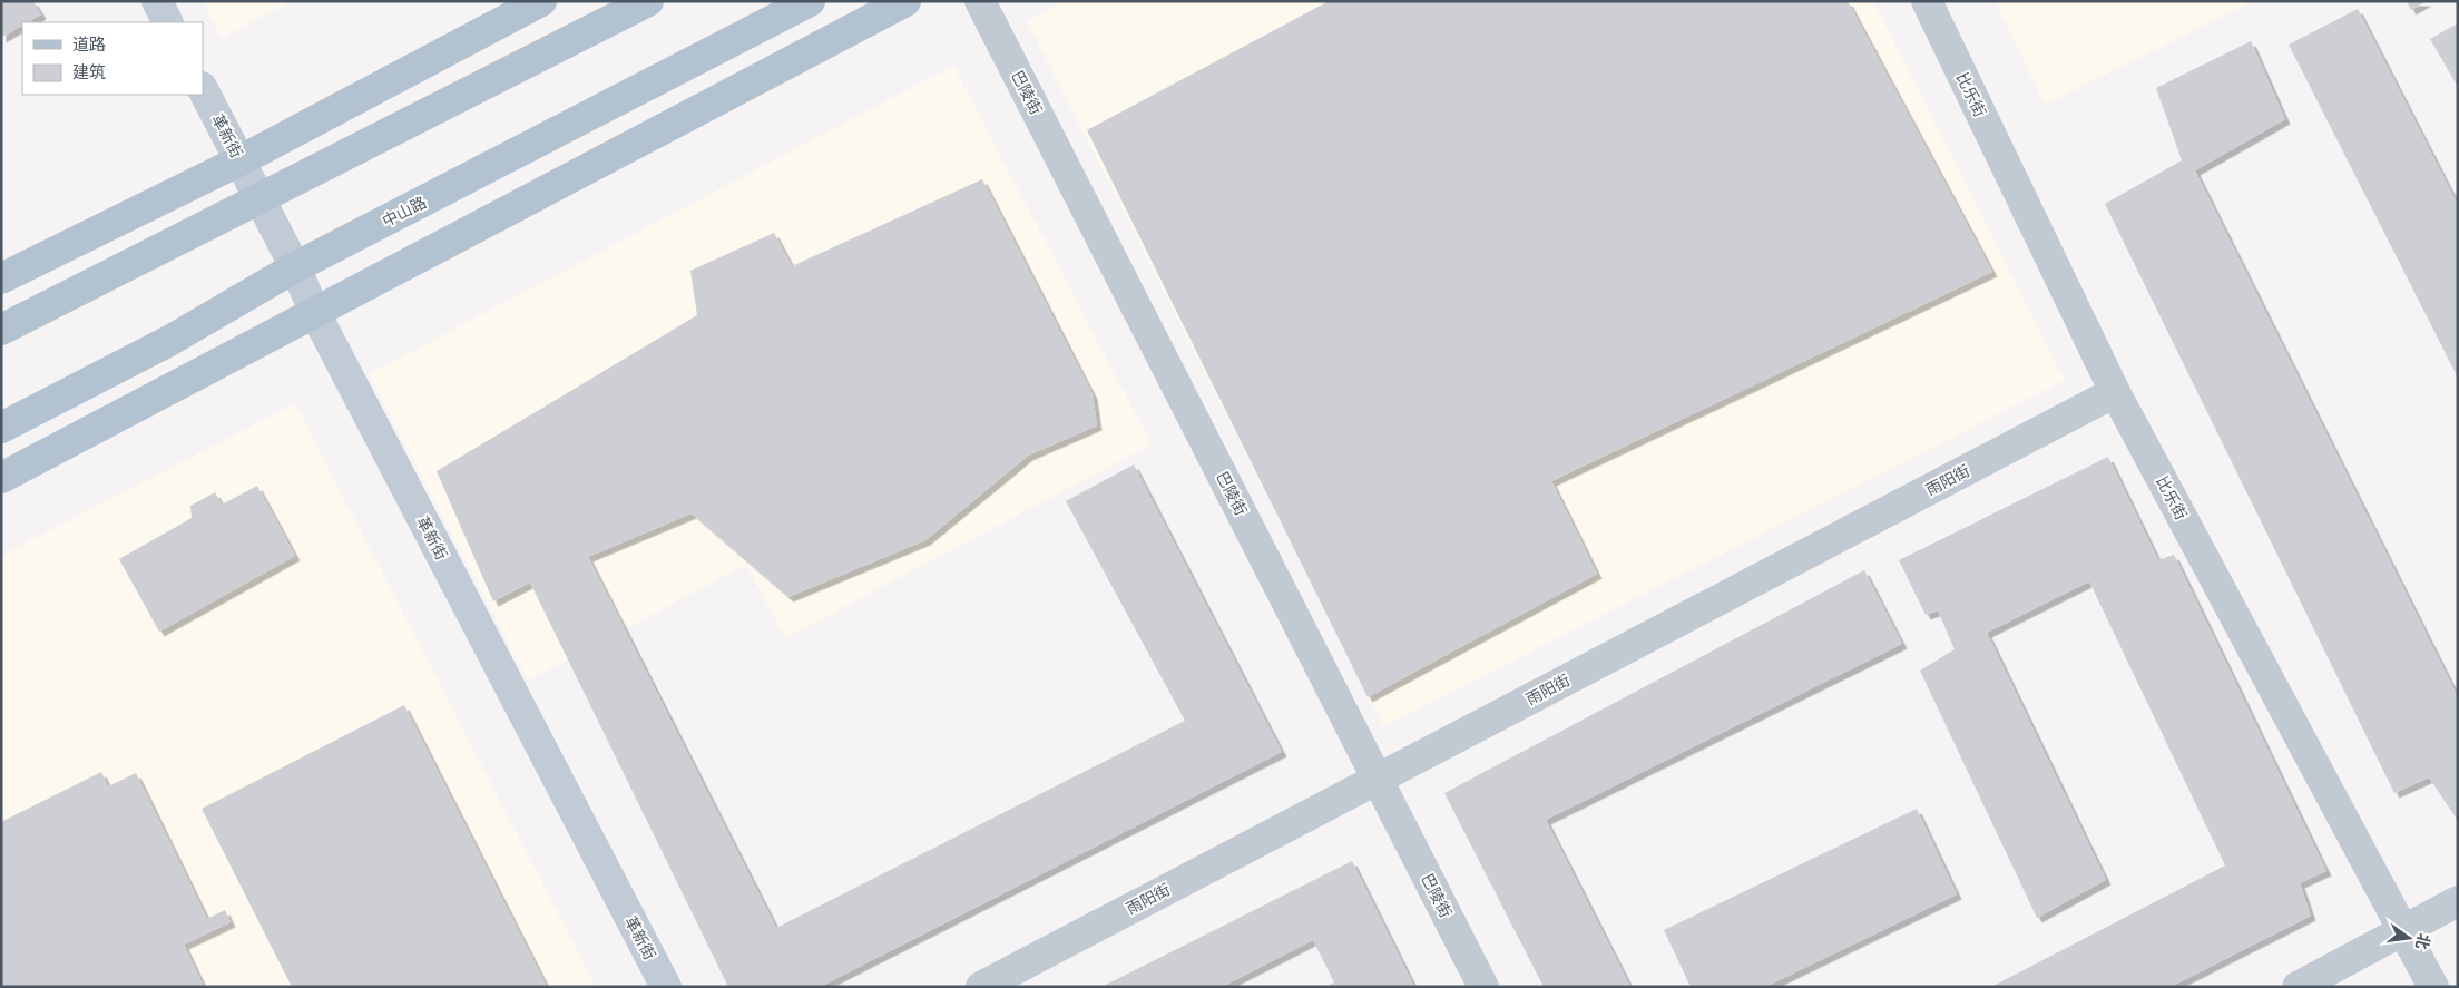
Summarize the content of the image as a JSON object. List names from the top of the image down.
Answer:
{
  "streets": {
    "main road": ["革新街", "中山路"],
    "street": ["巴陵街", "比乐街", "雨阳街"]
  },
  "crossings": [
    ["巴陵街", "雨阳街"],
    ["比乐街", "雨阳街"],
    ["革新街", "中山路"]
  ],
  "legend": ["道路", "建筑"],
  "north": "right"
}
